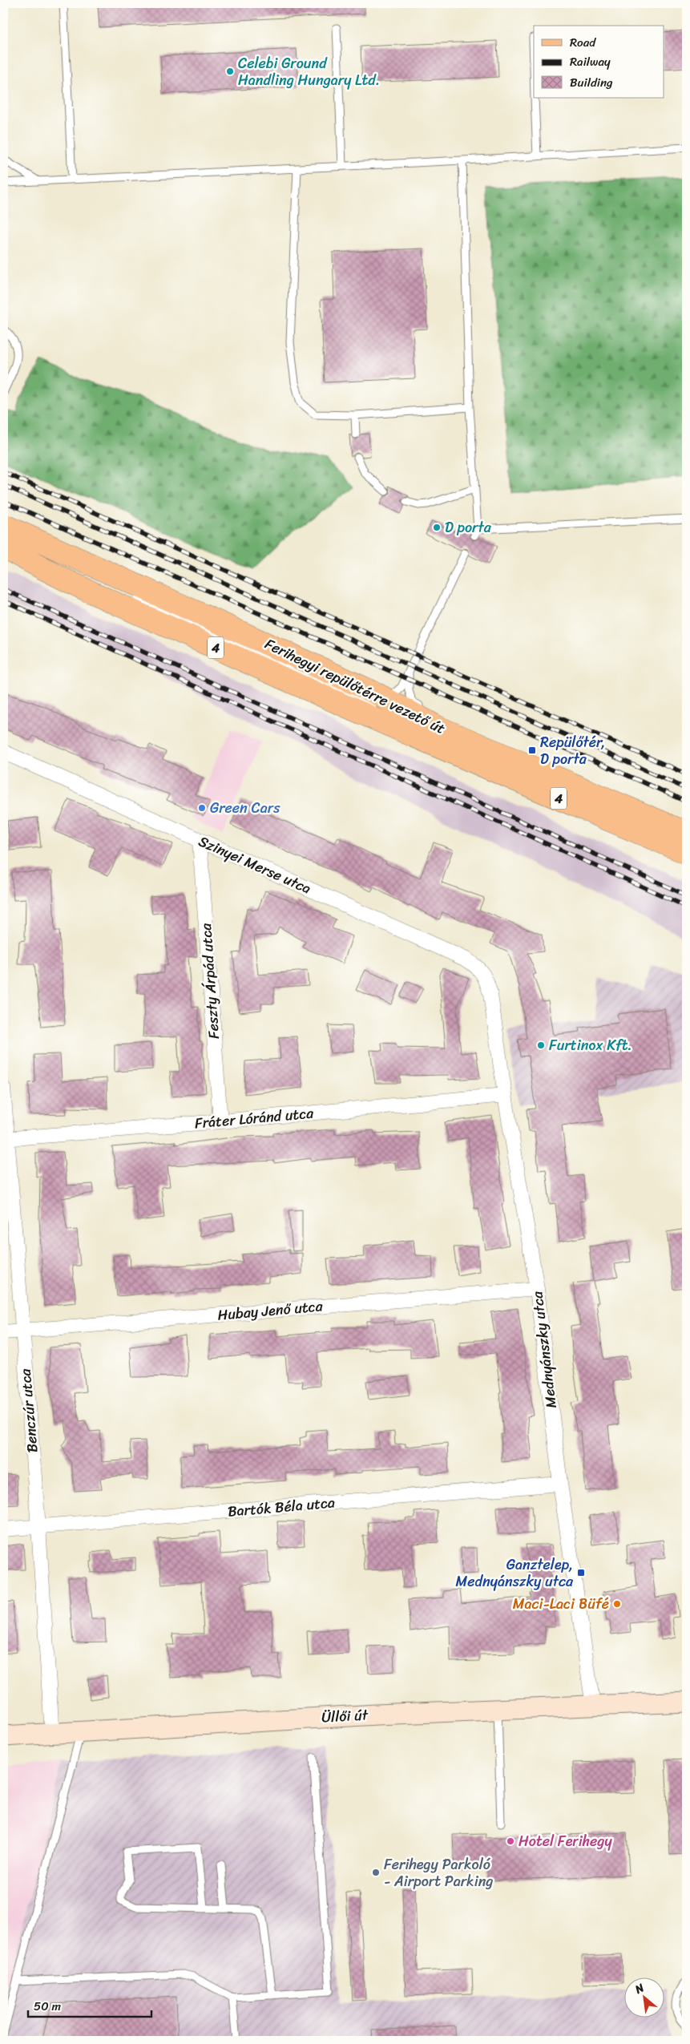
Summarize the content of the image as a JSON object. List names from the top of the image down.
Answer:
{
  "streets": {
    "main road": ["4", "Ferihegyi repülőtérre vezető út", "Üllői út"],
    "street": [
      "Szinyei Merse utca",
      "Feszty Árpád utca",
      "Fráter Lóránd utca",
      "Hubay Jenő utca",
      "Mednyánszky utca",
      "Benczúr utca",
      "Bartók Béla utca"
    ]
  },
  "crossings": [
    ["Szinyei Merse utca", "Feszty Árpád utca"],
    ["Szinyei Merse utca", "Mednyánszky utca"],
    ["Feszty Árpád utca", "Fráter Lóránd utca"],
    ["Fráter Lóránd utca", "Mednyánszky utca"],
    ["Fráter Lóránd utca", "Benczúr utca"],
    ["Hubay Jenő utca", "Mednyánszky utca"],
    ["Hubay Jenő utca", "Benczúr utca"],
    ["Mednyánszky utca", "Bartók Béla utca"],
    ["Mednyánszky utca", "Üllői út"],
    ["Benczúr utca", "Bartók Béla utca"],
    ["Benczúr utca", "Üllői út"]
  ],
  "places": {
    "other": [
      "Celebi Ground Handling Hungary Ltd.",
      "D porta",
      "Green Cars",
      "Furtinox Kft.",
      "Maci-Laci Büfé",
      "Hotel Ferihegy",
      "Ferihegy Parkoló - Airport Parking"
    ],
    "transit": ["Repülőtér, D porta", "Ganztelep, Mednyánszky utca"]
  },
  "legend": ["Road", "Railway", "Building"],
  "scale_bar": "50 m",
  "north": "top left"
}
